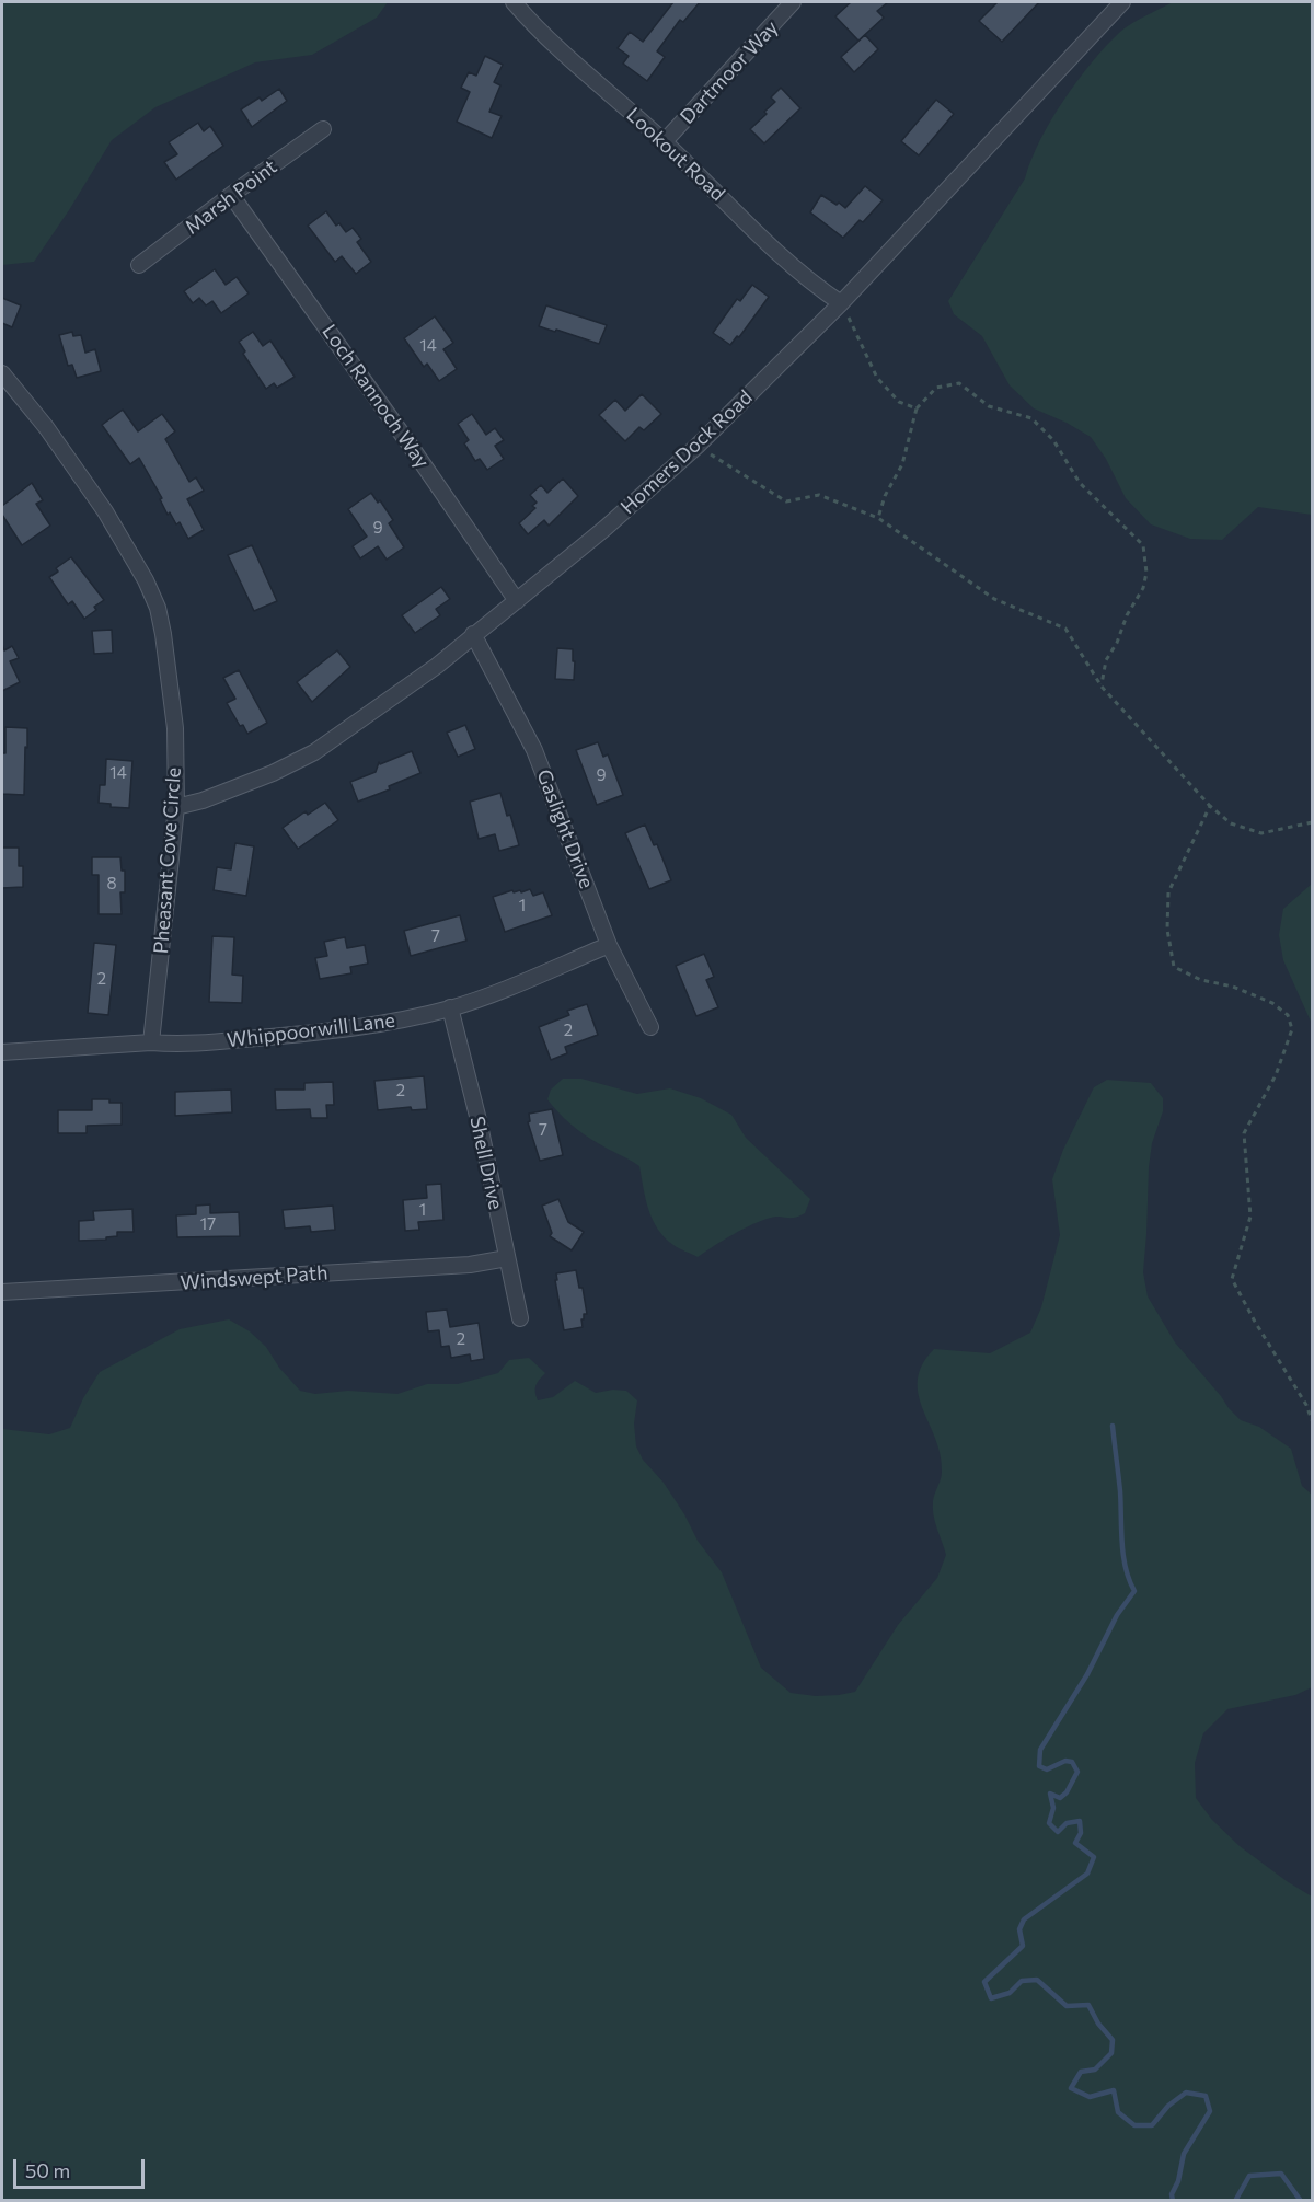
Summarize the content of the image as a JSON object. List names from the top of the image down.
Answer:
{
  "streets": {
    "street": [
      "Dartmoor Way",
      "Lookout Road",
      "Marsh Point",
      "Loch Rannoch Way",
      "Homers Dock Road",
      "Gaslight Drive",
      "Pheasant Cove Circle",
      "Whippoorwill Lane",
      "Shell Drive",
      "Windswept Path"
    ]
  },
  "crossings": [
    ["Dartmoor Way", "Lookout Road"],
    ["Lookout Road", "Homers Dock Road"],
    ["Marsh Point", "Loch Rannoch Way"],
    ["Loch Rannoch Way", "Homers Dock Road"],
    ["Homers Dock Road", "Gaslight Drive"],
    ["Homers Dock Road", "Pheasant Cove Circle"],
    ["Gaslight Drive", "Whippoorwill Lane"],
    ["Pheasant Cove Circle", "Whippoorwill Lane"],
    ["Whippoorwill Lane", "Shell Drive"],
    ["Shell Drive", "Windswept Path"]
  ],
  "house_numbers": [
    "14",
    "9",
    "14",
    "9",
    "8",
    "1",
    "7",
    "2",
    "2",
    "2",
    "7",
    "1",
    "17",
    "2"
  ],
  "scale_bar": "50 m"
}
